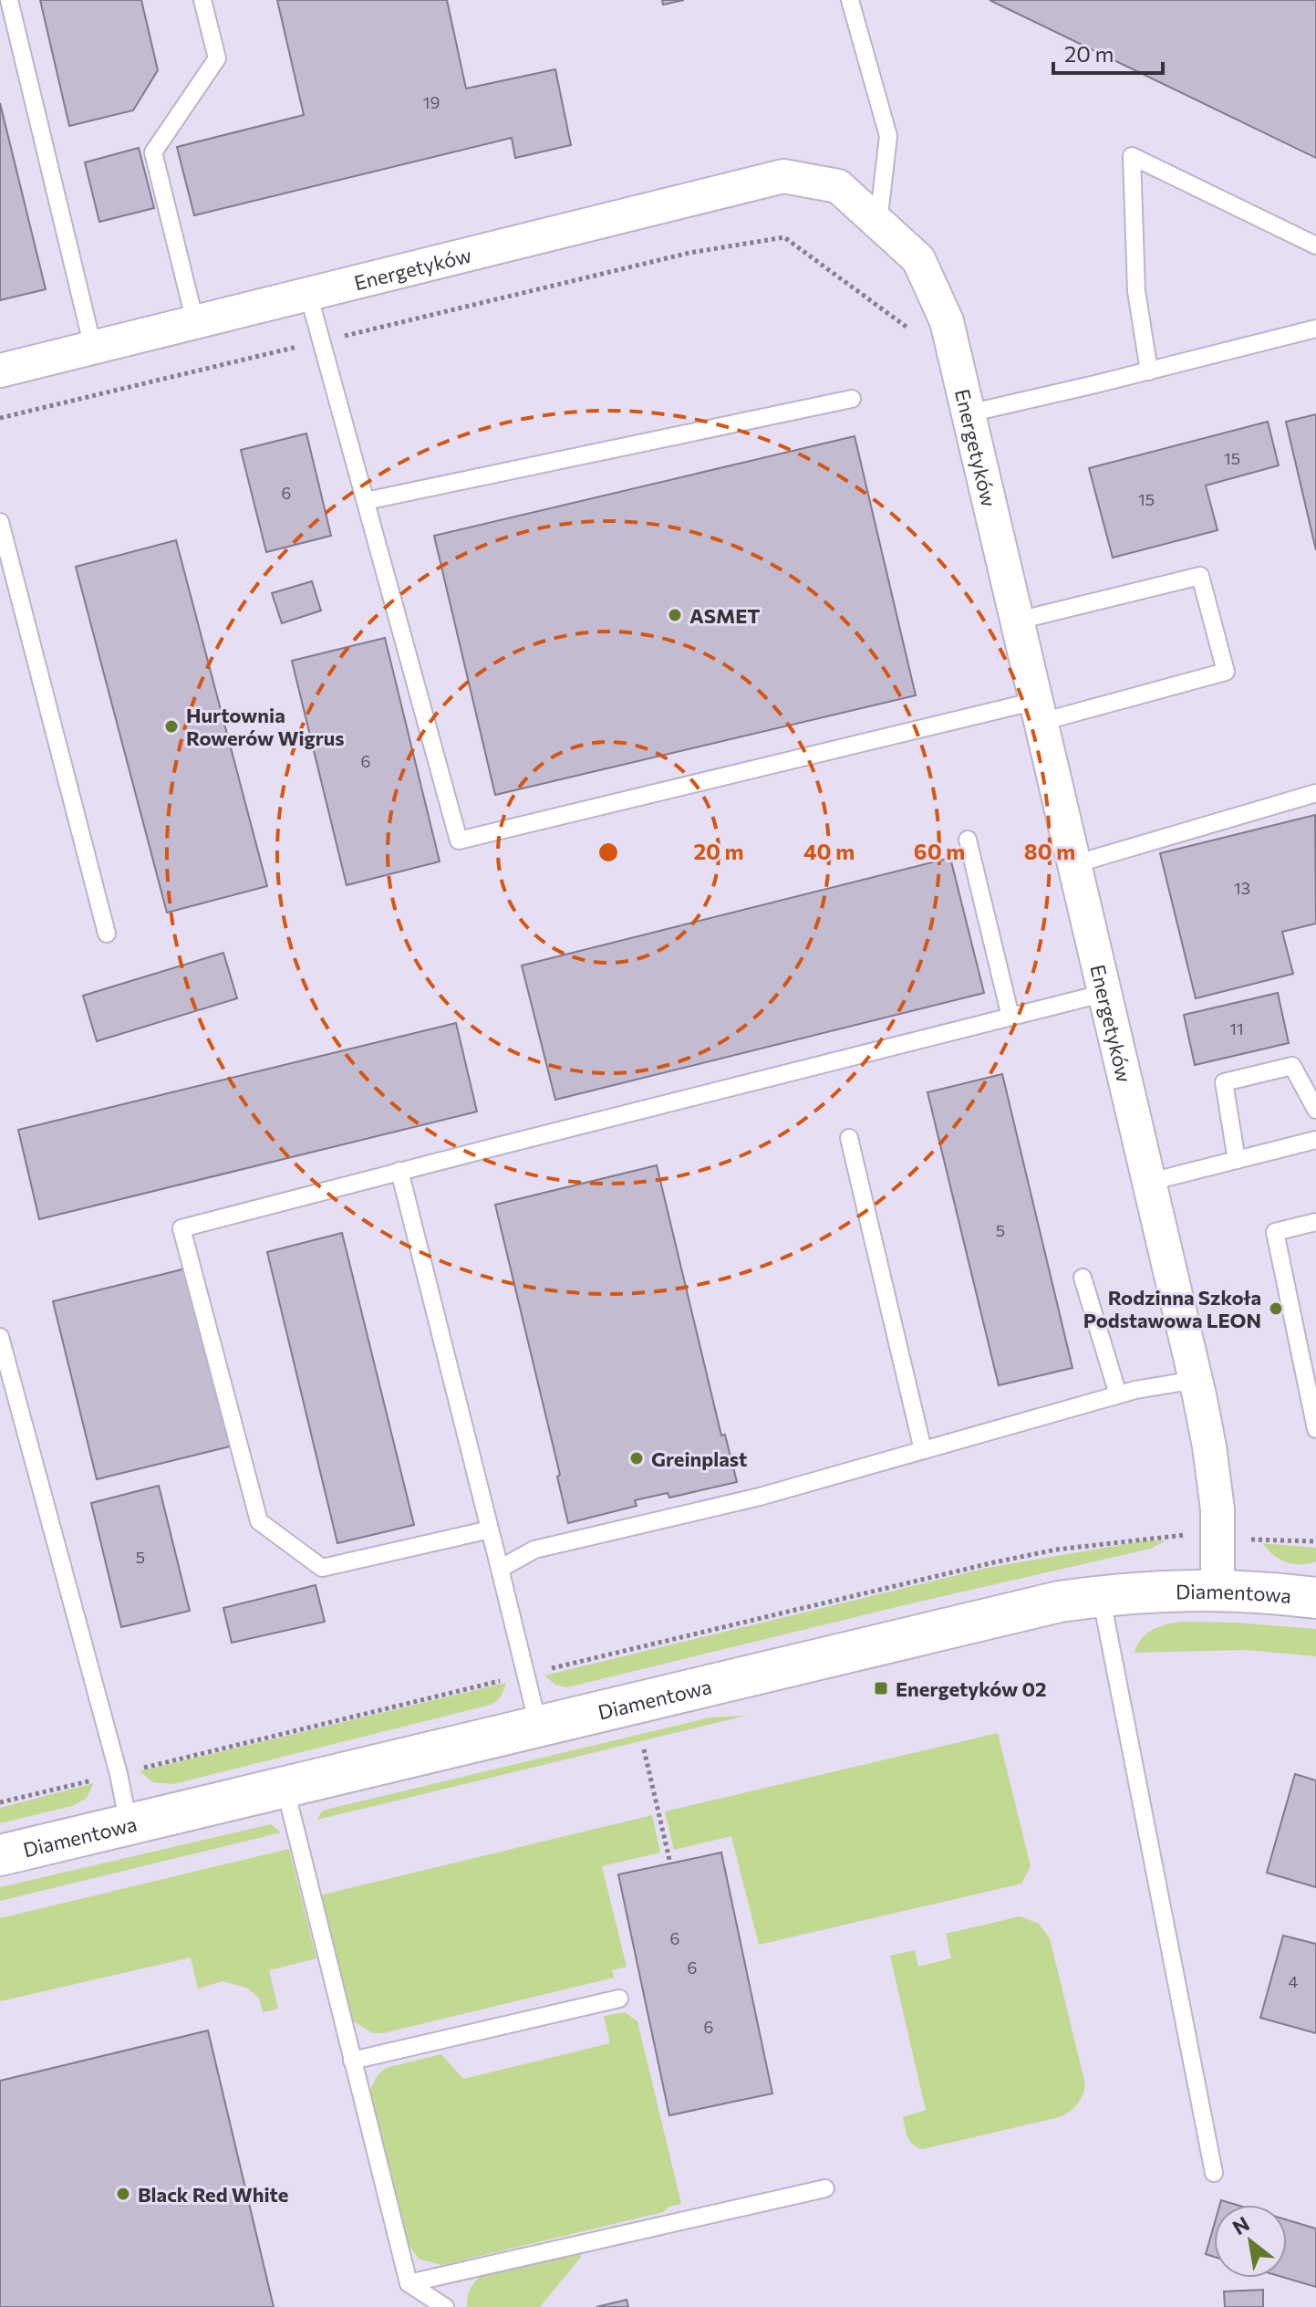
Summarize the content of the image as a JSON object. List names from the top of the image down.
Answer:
{
  "streets": {
    "street": ["Energetyków", "Diamentowa"]
  },
  "crossings": [
    ["Energetyków", "Diamentowa"]
  ],
  "places": {
    "other": [
      "ASMET",
      "Hurtownia Rowerów Wigrus",
      "Rodzinna Szkoła Podstawowa LEON",
      "Greinplast",
      "Black Red White"
    ],
    "transit": ["Energetyków 02"]
  },
  "house_numbers": [
    "19",
    "15",
    "6",
    "15",
    "6",
    "13",
    "11",
    "5",
    "5",
    "6",
    "6",
    "4",
    "6"
  ],
  "scale_bar": "20 m",
  "north": "top left",
  "rings": [
    "20 m",
    "40 m",
    "60 m",
    "80 m"
  ]
}
